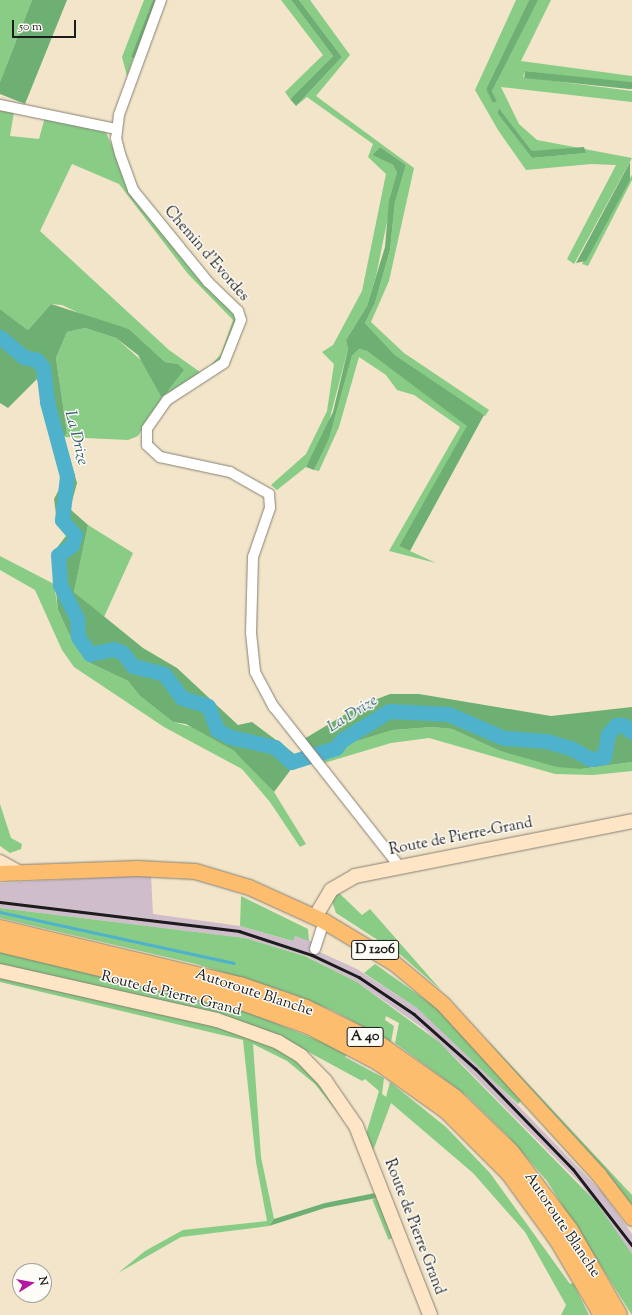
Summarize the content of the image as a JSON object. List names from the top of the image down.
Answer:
{
  "streets": {
    "highway": ["Autoroute Blanche", "A 40"],
    "main road": ["D 1206"],
    "street": ["Chemin d'Evordes", "Route de Pierre-Grand", "Route de Pierre Grand"]
  },
  "crossings": [
    ["Chemin d'Evordes", "Route de Pierre-Grand"],
    ["Route de Pierre-Grand", "D 1206"]
  ],
  "water": ["La Drize"],
  "scale_bar": "50 m",
  "north": "right"
}
